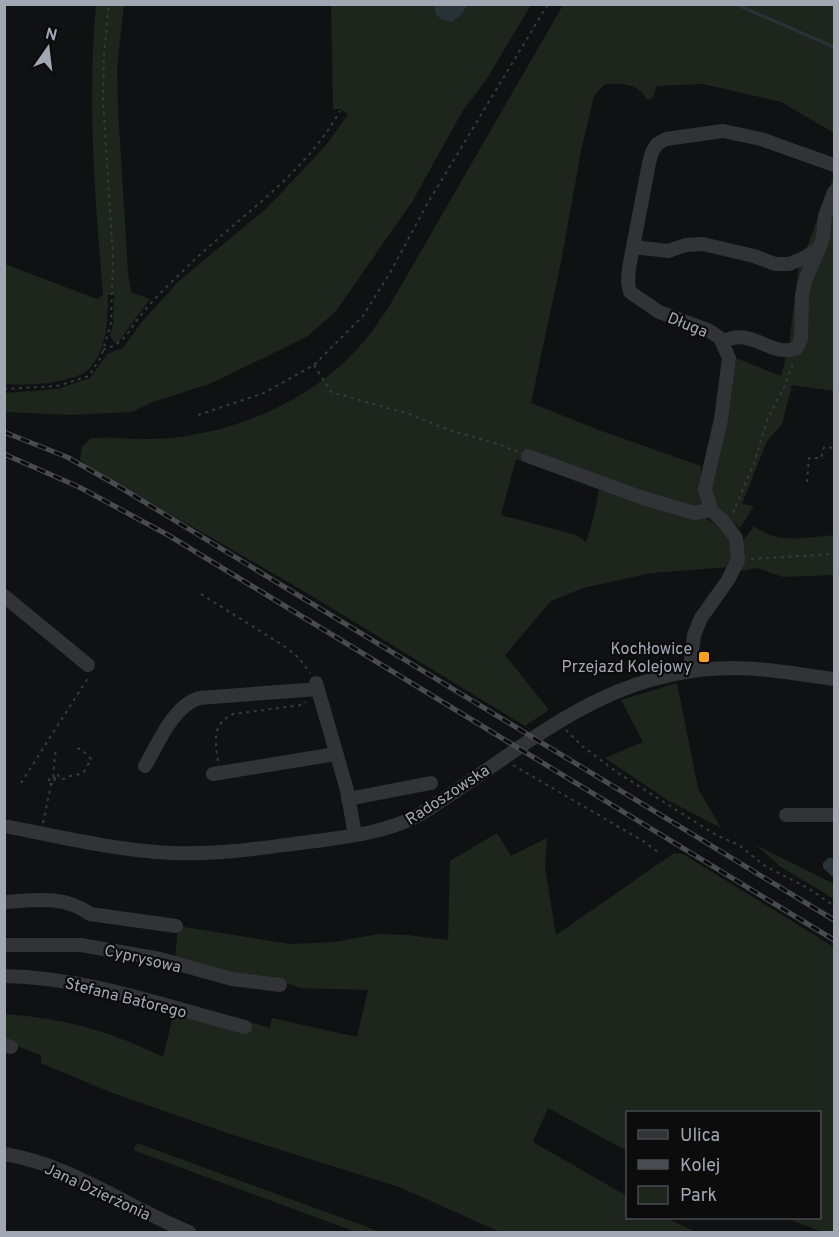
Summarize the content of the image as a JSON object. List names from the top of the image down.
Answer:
{
  "streets": {
    "street": [
      "Długa",
      "Radoszowska",
      "Cyprysowa",
      "Stefana Batorego",
      "Jana Dzierżonia"
    ]
  },
  "places": {
    "transit": ["Kochłowice Przejazd Kolejowy"]
  },
  "legend": ["Ulica", "Kolej", "Park"],
  "north": "top"
}
